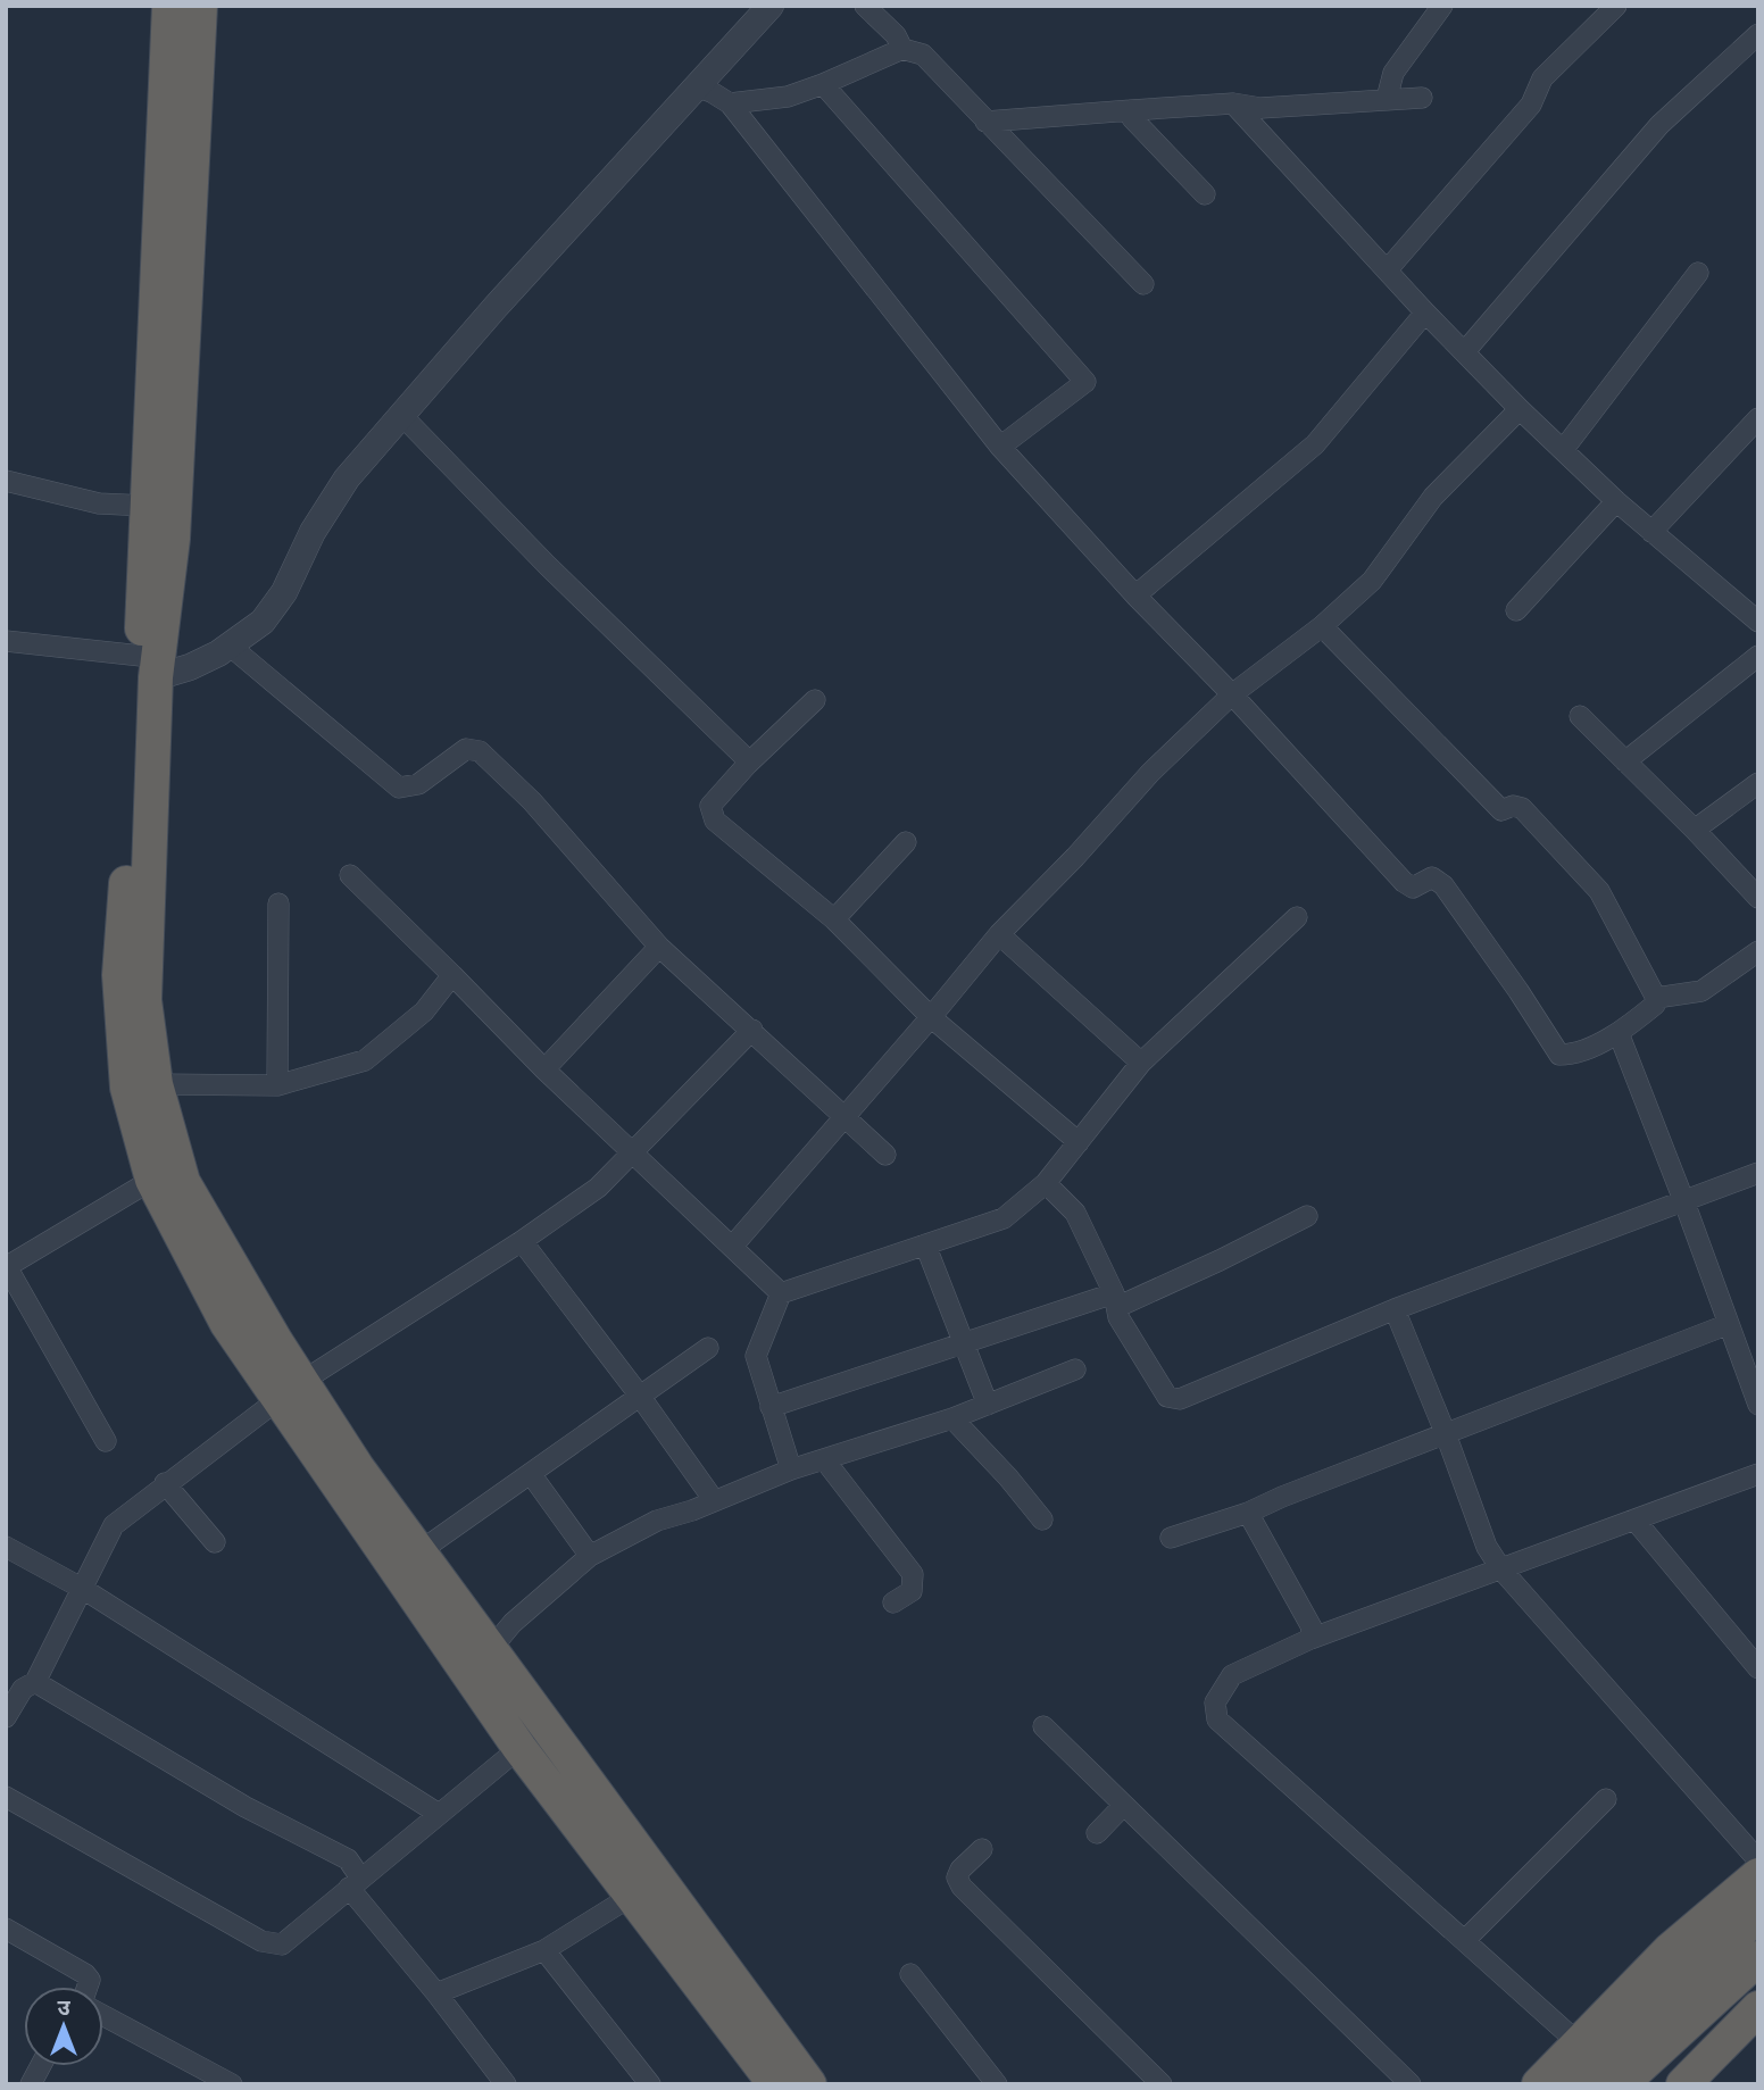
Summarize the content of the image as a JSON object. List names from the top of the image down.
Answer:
{
  "north": "top"
}
